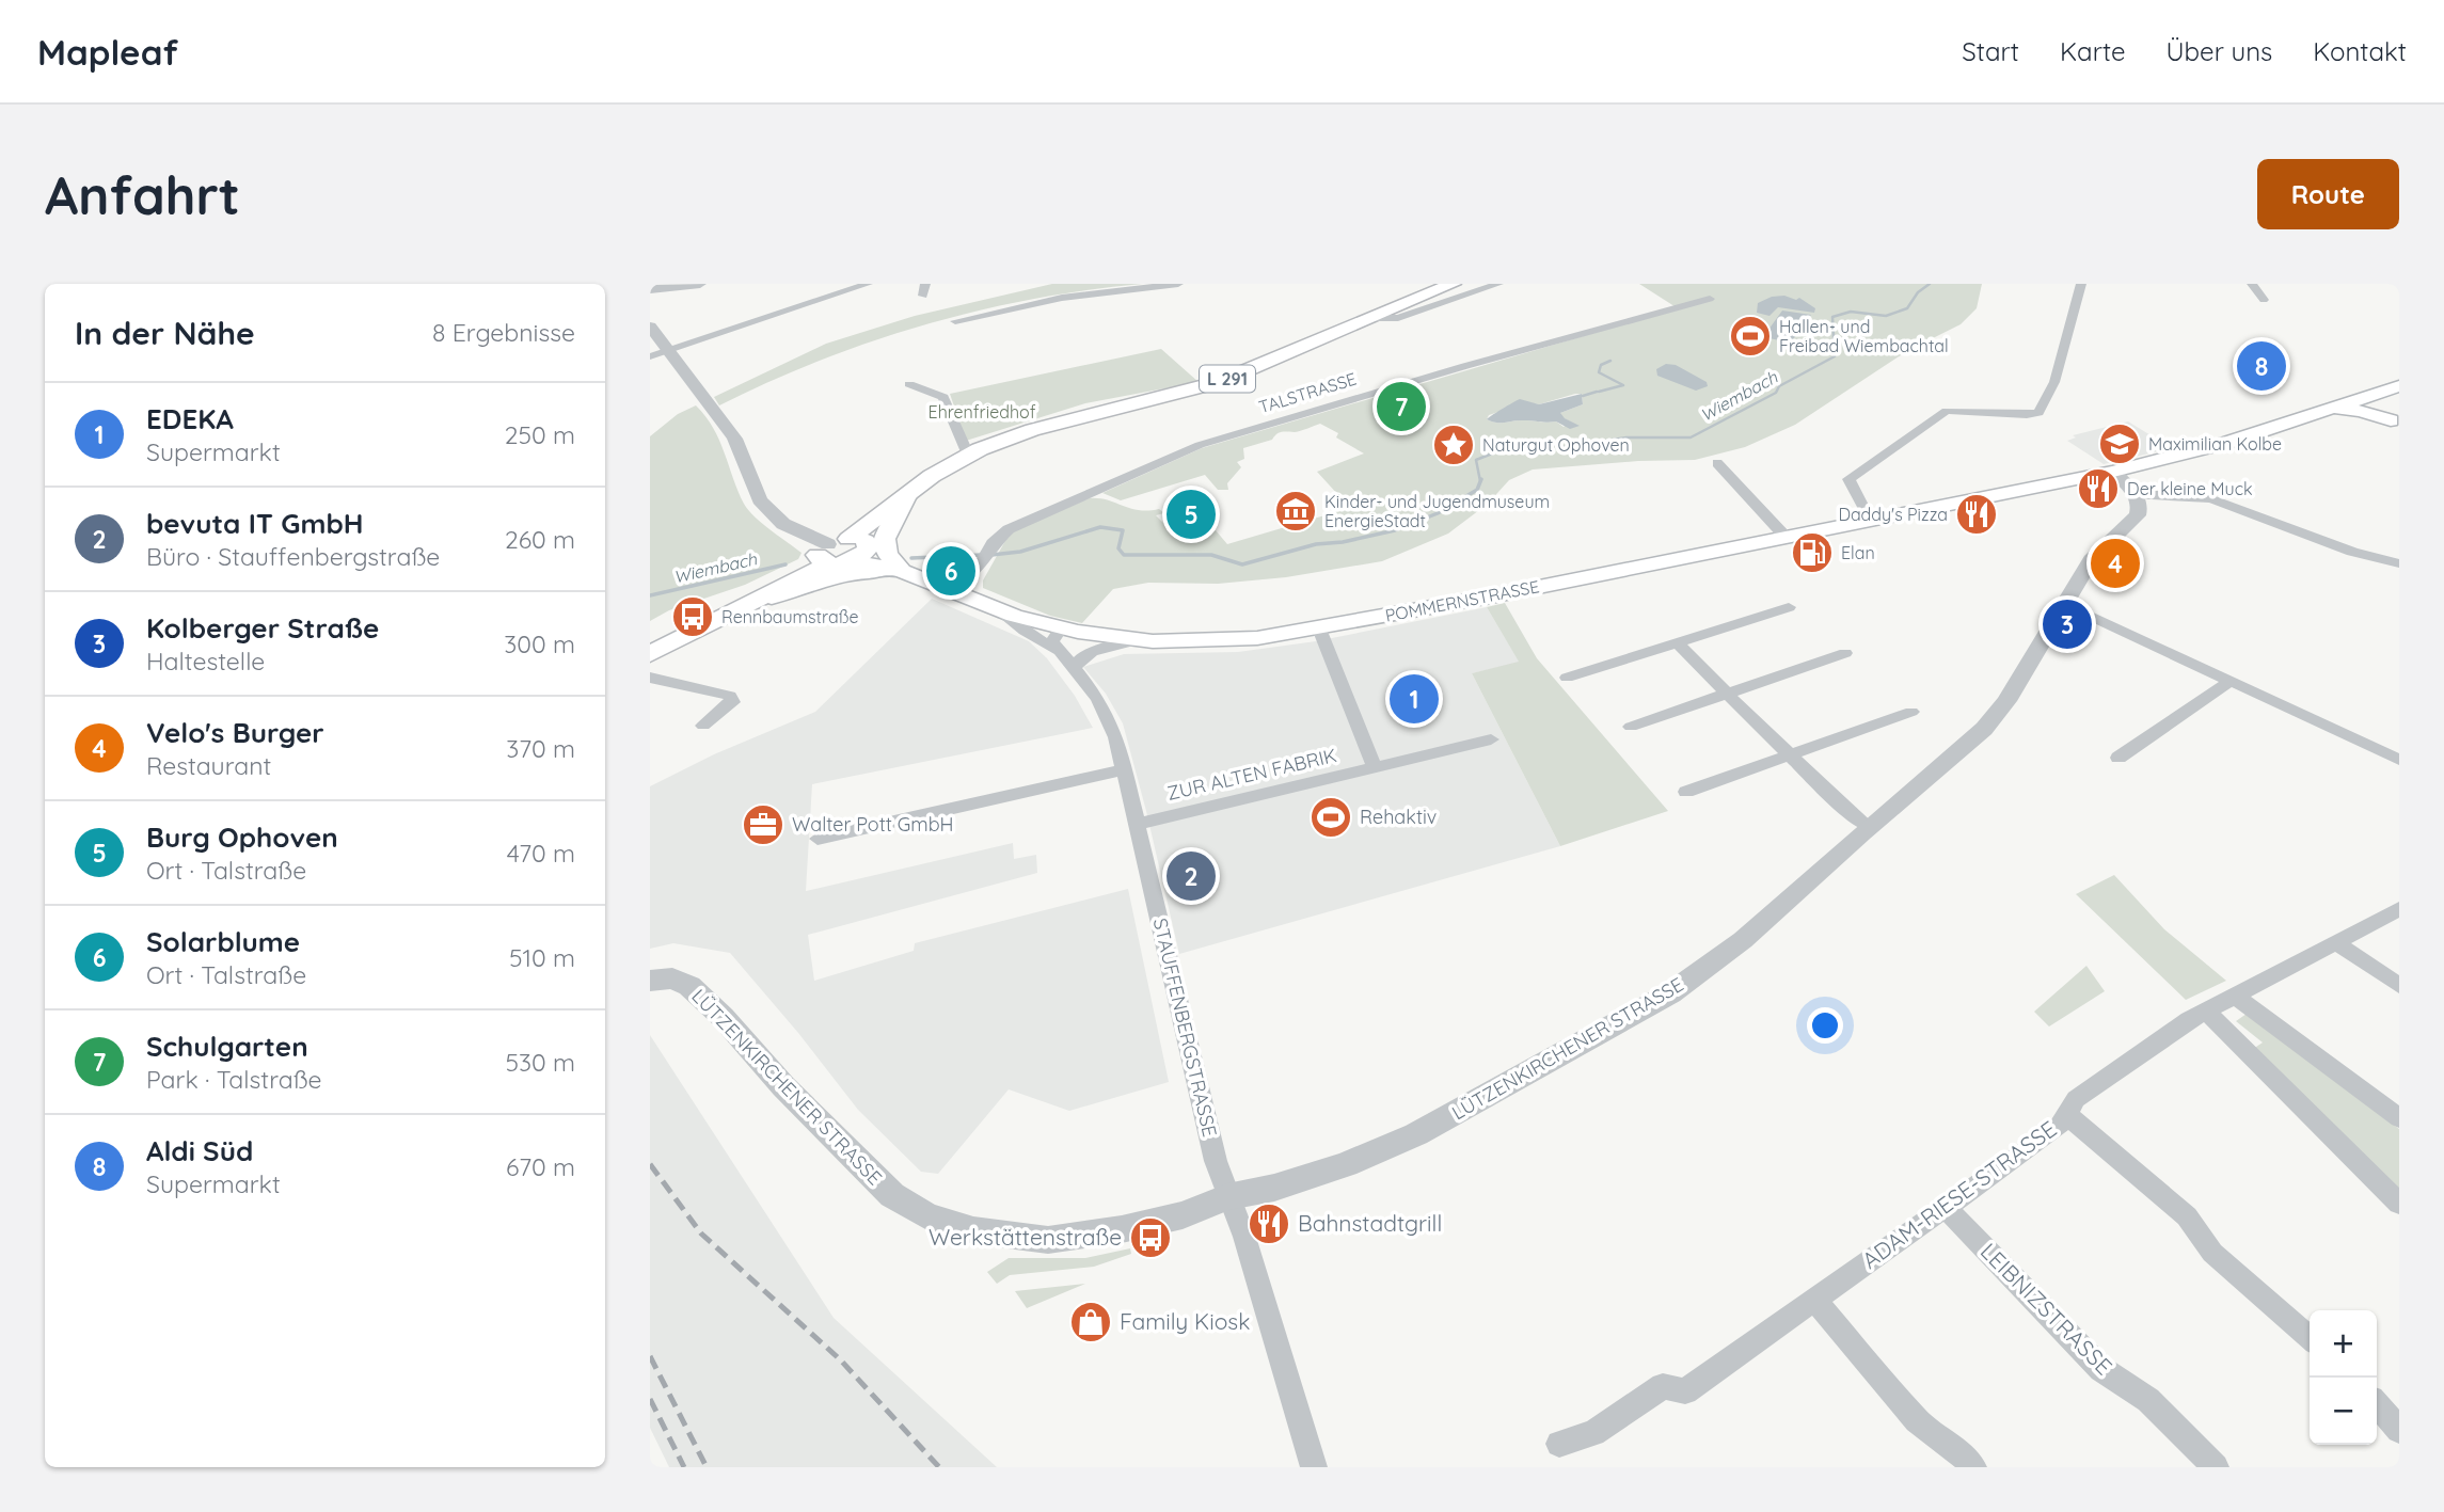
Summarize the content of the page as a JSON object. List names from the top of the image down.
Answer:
{
  "streets": {
    "main road": ["L 291", "POMMERNSTRASSE"],
    "street": [
      "TALSTRASSE",
      "ZUR ALTEN FABRIK",
      "STAUFFENBERGSTRASSE",
      "LÜTZENKIRCHENER STRASSE",
      "ADAM-RIESE-STRASSE",
      "LEIBNIZSTRASSE"
    ]
  },
  "crossings": [
    ["ZUR ALTEN FABRIK", "STAUFFENBERGSTRASSE"],
    ["STAUFFENBERGSTRASSE", "LÜTZENKIRCHENER STRASSE"],
    ["ADAM-RIESE-STRASSE", "LEIBNIZSTRASSE"]
  ],
  "water": ["Wiembach"],
  "parks": ["Ehrenfriedhof"],
  "places": {
    "sports": ["Hallen- und Freibad Wiembachtal", "Rehaktiv"],
    "school or university": ["Maximilian Kolbe"],
    "place": ["Naturgut Ophoven"],
    "restaurant": ["Der kleine Muck", "Daddy's Pizza", "Bahnstadtgrill"],
    "museum": ["Kinder- und Jugendmuseum EnergieStadt"],
    "fuel station": ["Elan"],
    "bus stop": ["Rennbaumstraße", "Werkstättenstraße"],
    "office": ["Walter Pott GmbH"],
    "shop": ["Family Kiosk"]
  },
  "page": {
    "header": "Mapleaf",
    "nav": [
      "Start",
      "Karte",
      "Über uns",
      "Kontakt"
    ],
    "buttons": "Route",
    "title": "Anfahrt",
    "heading": ["In der Nähe", "8 Ergebnisse"],
    "pins": [
      "8",
      "7",
      "5",
      "4",
      "6",
      "3",
      "1",
      "2"
    ],
    "list": [
      {
        "mark": "1",
        "name": "EDEKA",
        "note": "Supermarkt",
        "value": "250 m"
      },
      {
        "mark": "2",
        "name": "bevuta IT GmbH",
        "note": "Büro · Stauffenbergstraße",
        "value": "260 m"
      },
      {
        "mark": "3",
        "name": "Kolberger Straße",
        "note": "Haltestelle",
        "value": "300 m"
      },
      {
        "mark": "4",
        "name": "Velo's Burger",
        "note": "Restaurant",
        "value": "370 m"
      },
      {
        "mark": "5",
        "name": "Burg Ophoven",
        "note": "Ort · Talstraße",
        "value": "470 m"
      },
      {
        "mark": "6",
        "name": "Solarblume",
        "note": "Ort · Talstraße",
        "value": "510 m"
      },
      {
        "mark": "7",
        "name": "Schulgarten",
        "note": "Park · Talstraße",
        "value": "530 m"
      },
      {
        "mark": "8",
        "name": "Aldi Süd",
        "note": "Supermarkt",
        "value": "670 m"
      }
    ],
    "map_buttons": ["+", "−"]
  }
}
